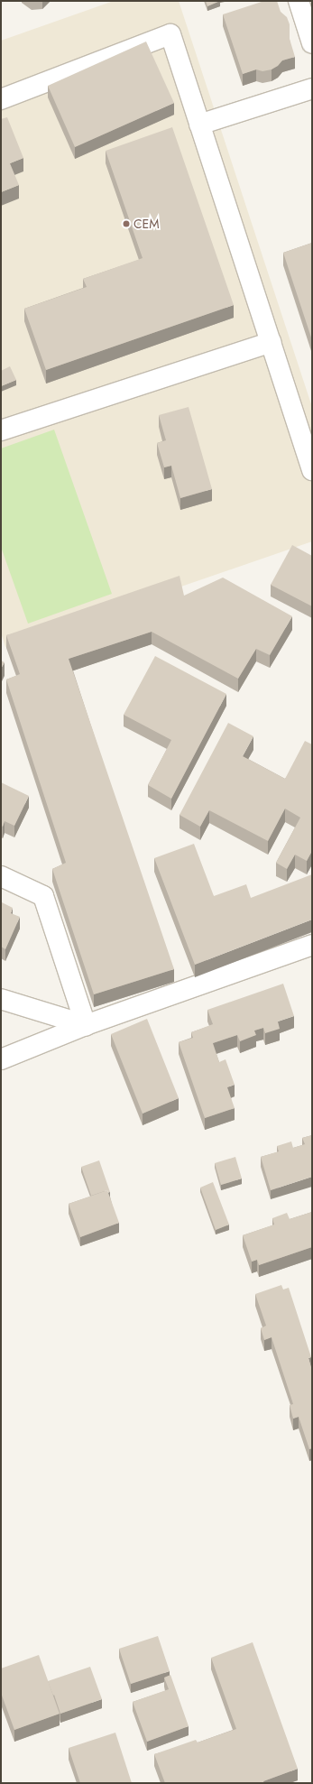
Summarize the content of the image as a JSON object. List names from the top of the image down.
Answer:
{
  "places": ["CEM"]
}
